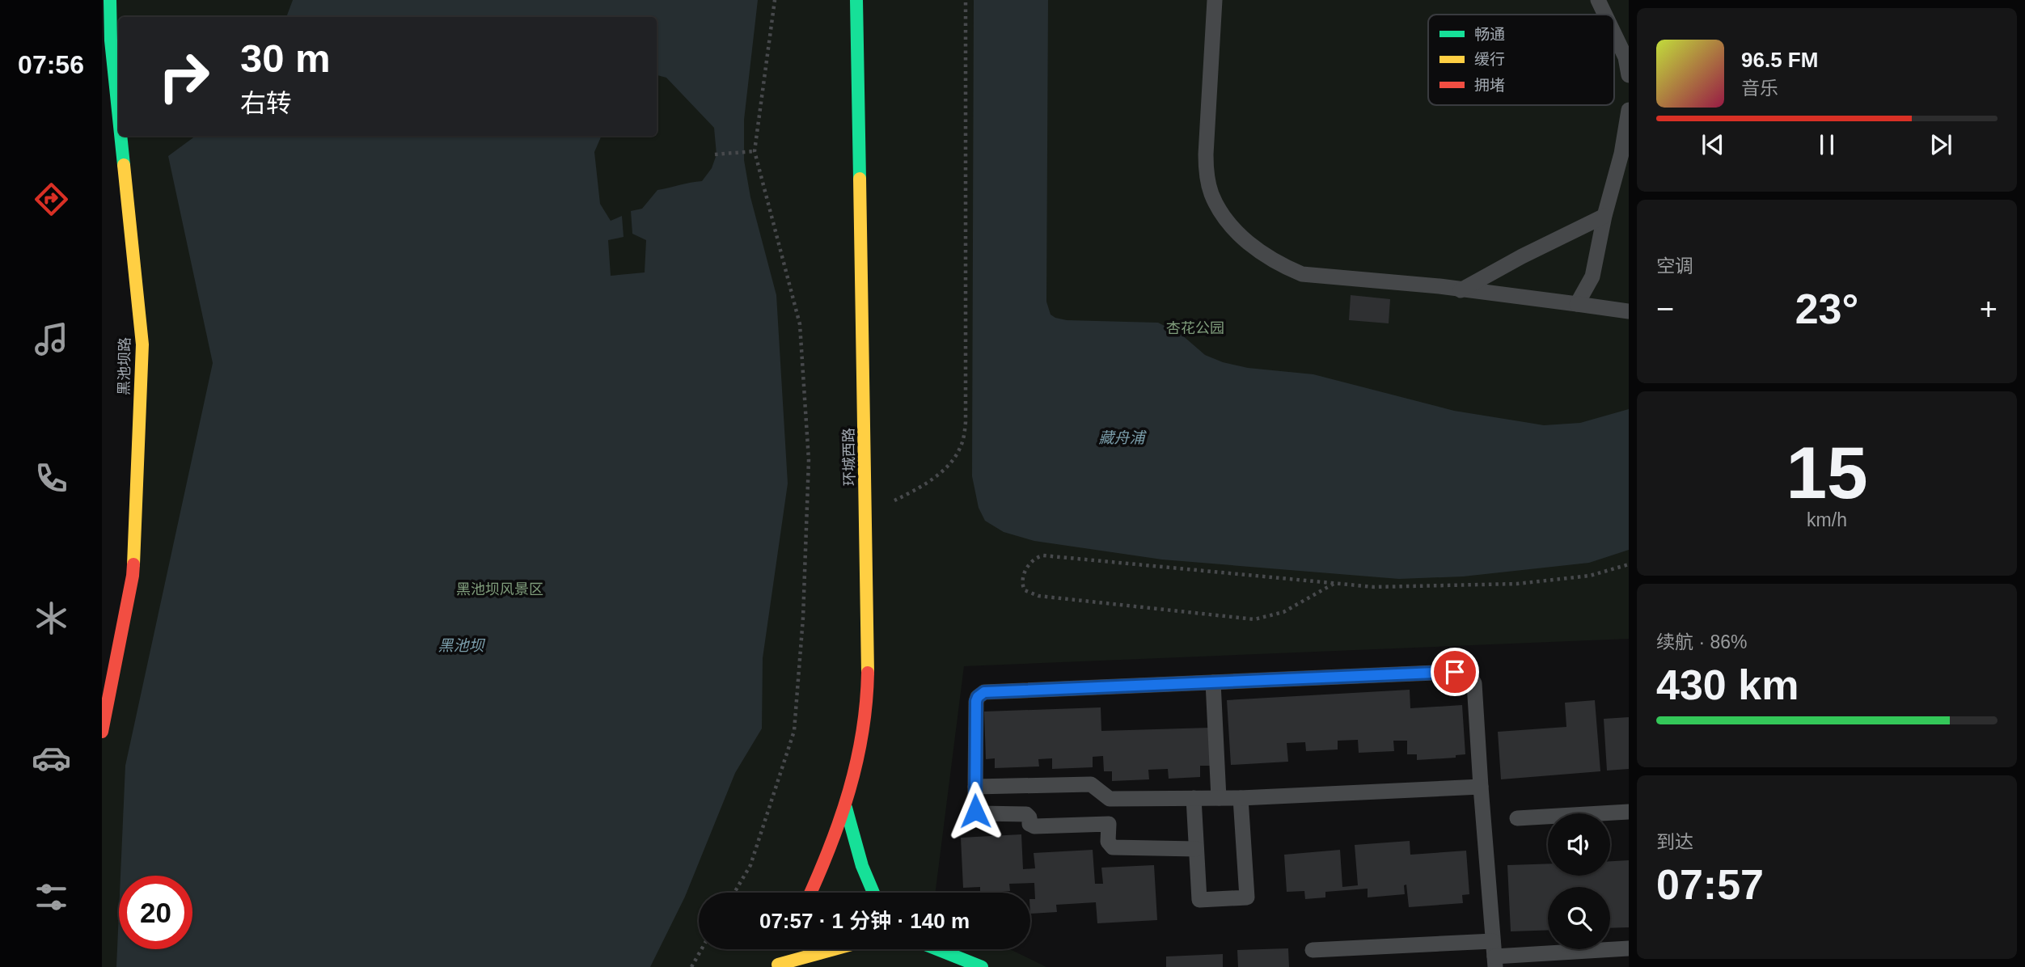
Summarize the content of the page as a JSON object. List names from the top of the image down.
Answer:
{
  "streets": {
    "street": ["黑池坝路", "环城西路"]
  },
  "water": ["藏舟浦", "黑池坝"],
  "parks": ["杏花公园", "黑池坝风景区"],
  "legend": ["畅通", "缓行", "拥堵"],
  "page": {
    "tabs": "07:56",
    "turn": ["30 m", "右转"],
    "song": ["96.5 FM", "音乐"],
    "tile": [
      "空调",
      ["15", "km/h"],
      ["续航 · 86%", "430 km"],
      ["到达", "07:57"]
    ],
    "heat": ["−", "23°", "+"],
    "limit": "20",
    "trip": "07:57 · 1 分钟 · 140 m"
  }
}
